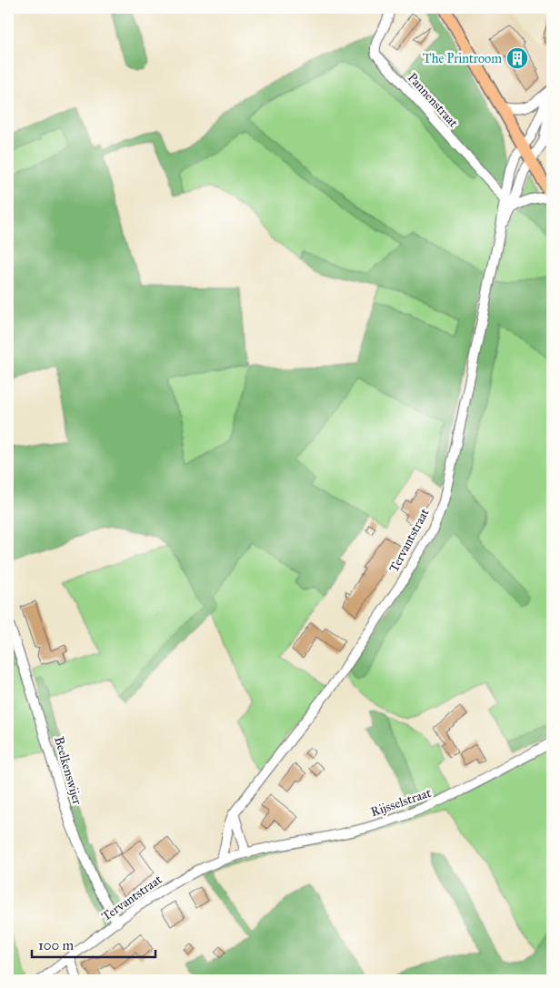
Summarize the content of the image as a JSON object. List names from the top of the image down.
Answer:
{
  "streets": {
    "street": [
      "Pannenstraat",
      "Tervantstraat",
      "Beelkenswijer",
      "Rijsselstraat"
    ]
  },
  "crossings": [
    ["Pannenstraat", "Tervantstraat"],
    ["Tervantstraat", "Beelkenswijer"],
    ["Tervantstraat", "Rijsselstraat"]
  ],
  "places": {
    "building": ["The Printroom"]
  },
  "scale_bar": "100 m"
}
